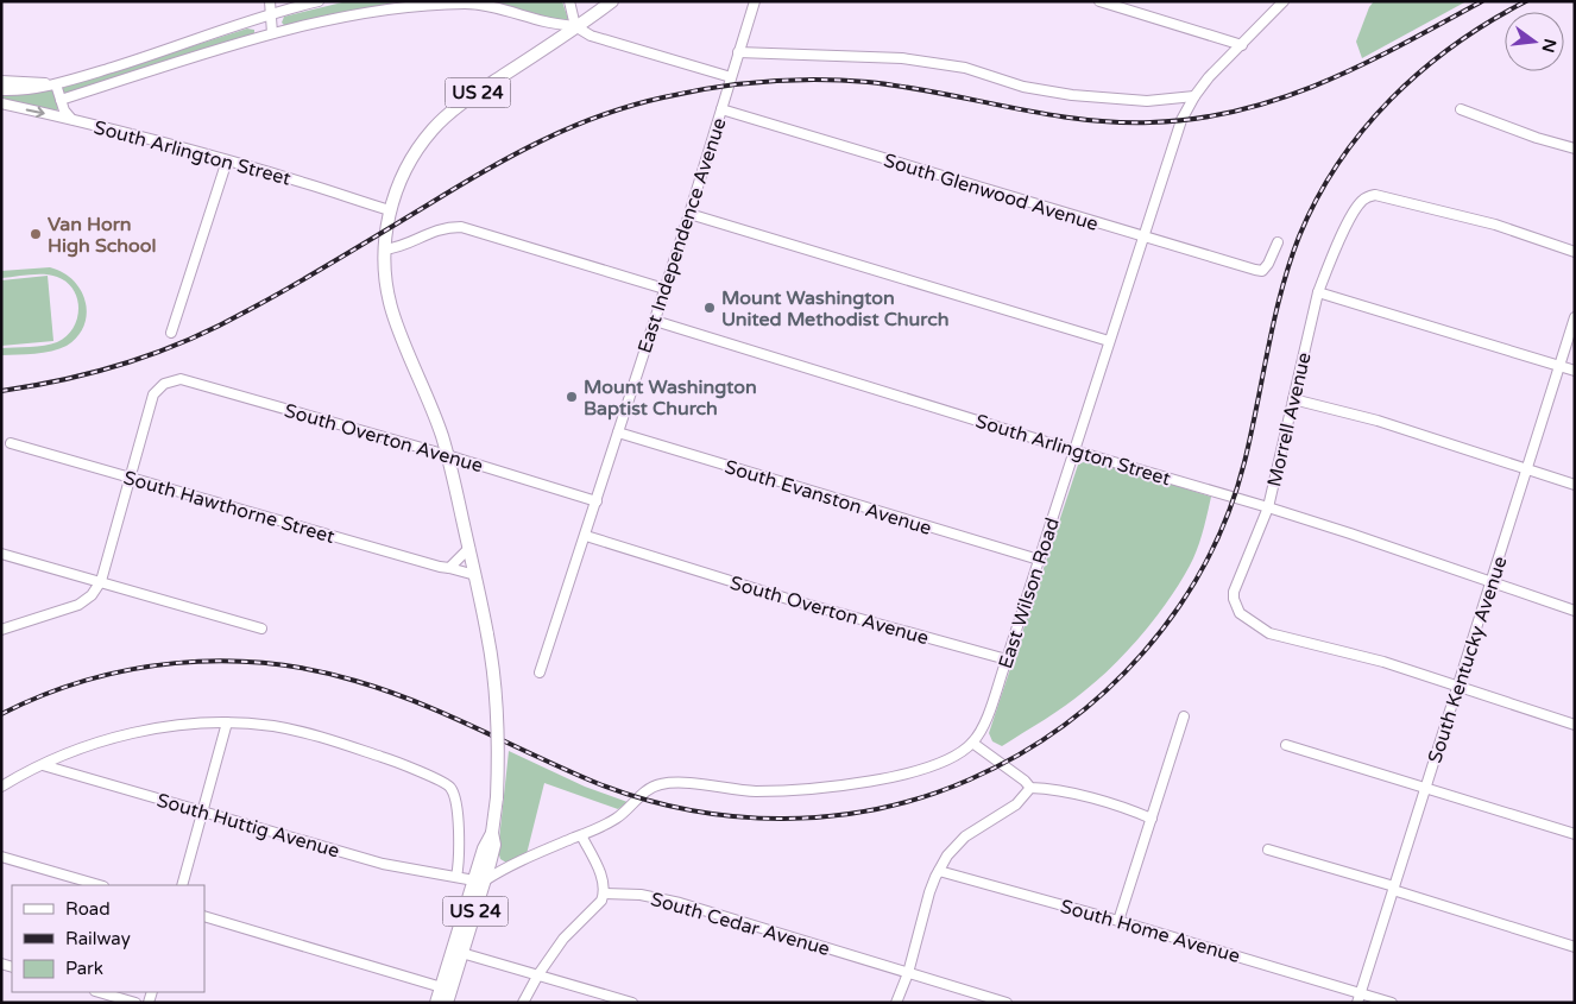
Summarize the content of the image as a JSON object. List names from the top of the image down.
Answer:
{
  "streets": {
    "main road": ["US 24"],
    "street": [
      "South Arlington Street",
      "South Glenwood Avenue",
      "East Independence Avenue",
      "Morrell Avenue",
      "South Overton Avenue",
      "South Evanston Avenue",
      "South Hawthorne Street",
      "East Wilson Road",
      "South Kentucky Avenue",
      "South Huttig Avenue",
      "South Cedar Avenue",
      "South Home Avenue"
    ]
  },
  "crossings": [
    ["US 24", "South Arlington Street"],
    ["US 24", "South Overton Avenue"],
    ["US 24", "South Hawthorne Street"],
    ["US 24", "East Wilson Road"],
    ["South Arlington Street", "East Independence Avenue"],
    ["South Arlington Street", "Morrell Avenue"],
    ["South Arlington Street", "East Wilson Road"],
    ["South Arlington Street", "South Kentucky Avenue"],
    ["South Glenwood Avenue", "East Independence Avenue"],
    ["South Glenwood Avenue", "East Wilson Road"],
    ["East Independence Avenue", "South Overton Avenue"],
    ["East Independence Avenue", "South Evanston Avenue"],
    ["Morrell Avenue", "South Kentucky Avenue"],
    ["South Overton Avenue", "South Hawthorne Street"],
    ["South Overton Avenue", "East Wilson Road"],
    ["South Evanston Avenue", "East Wilson Road"],
    ["South Kentucky Avenue", "South Home Avenue"]
  ],
  "places": ["Van Horn High School", "Mount Washington United Methodist Church", "Mount Washington Baptist Church"],
  "legend": ["Road", "Railway", "Park"],
  "north": "right"
}
